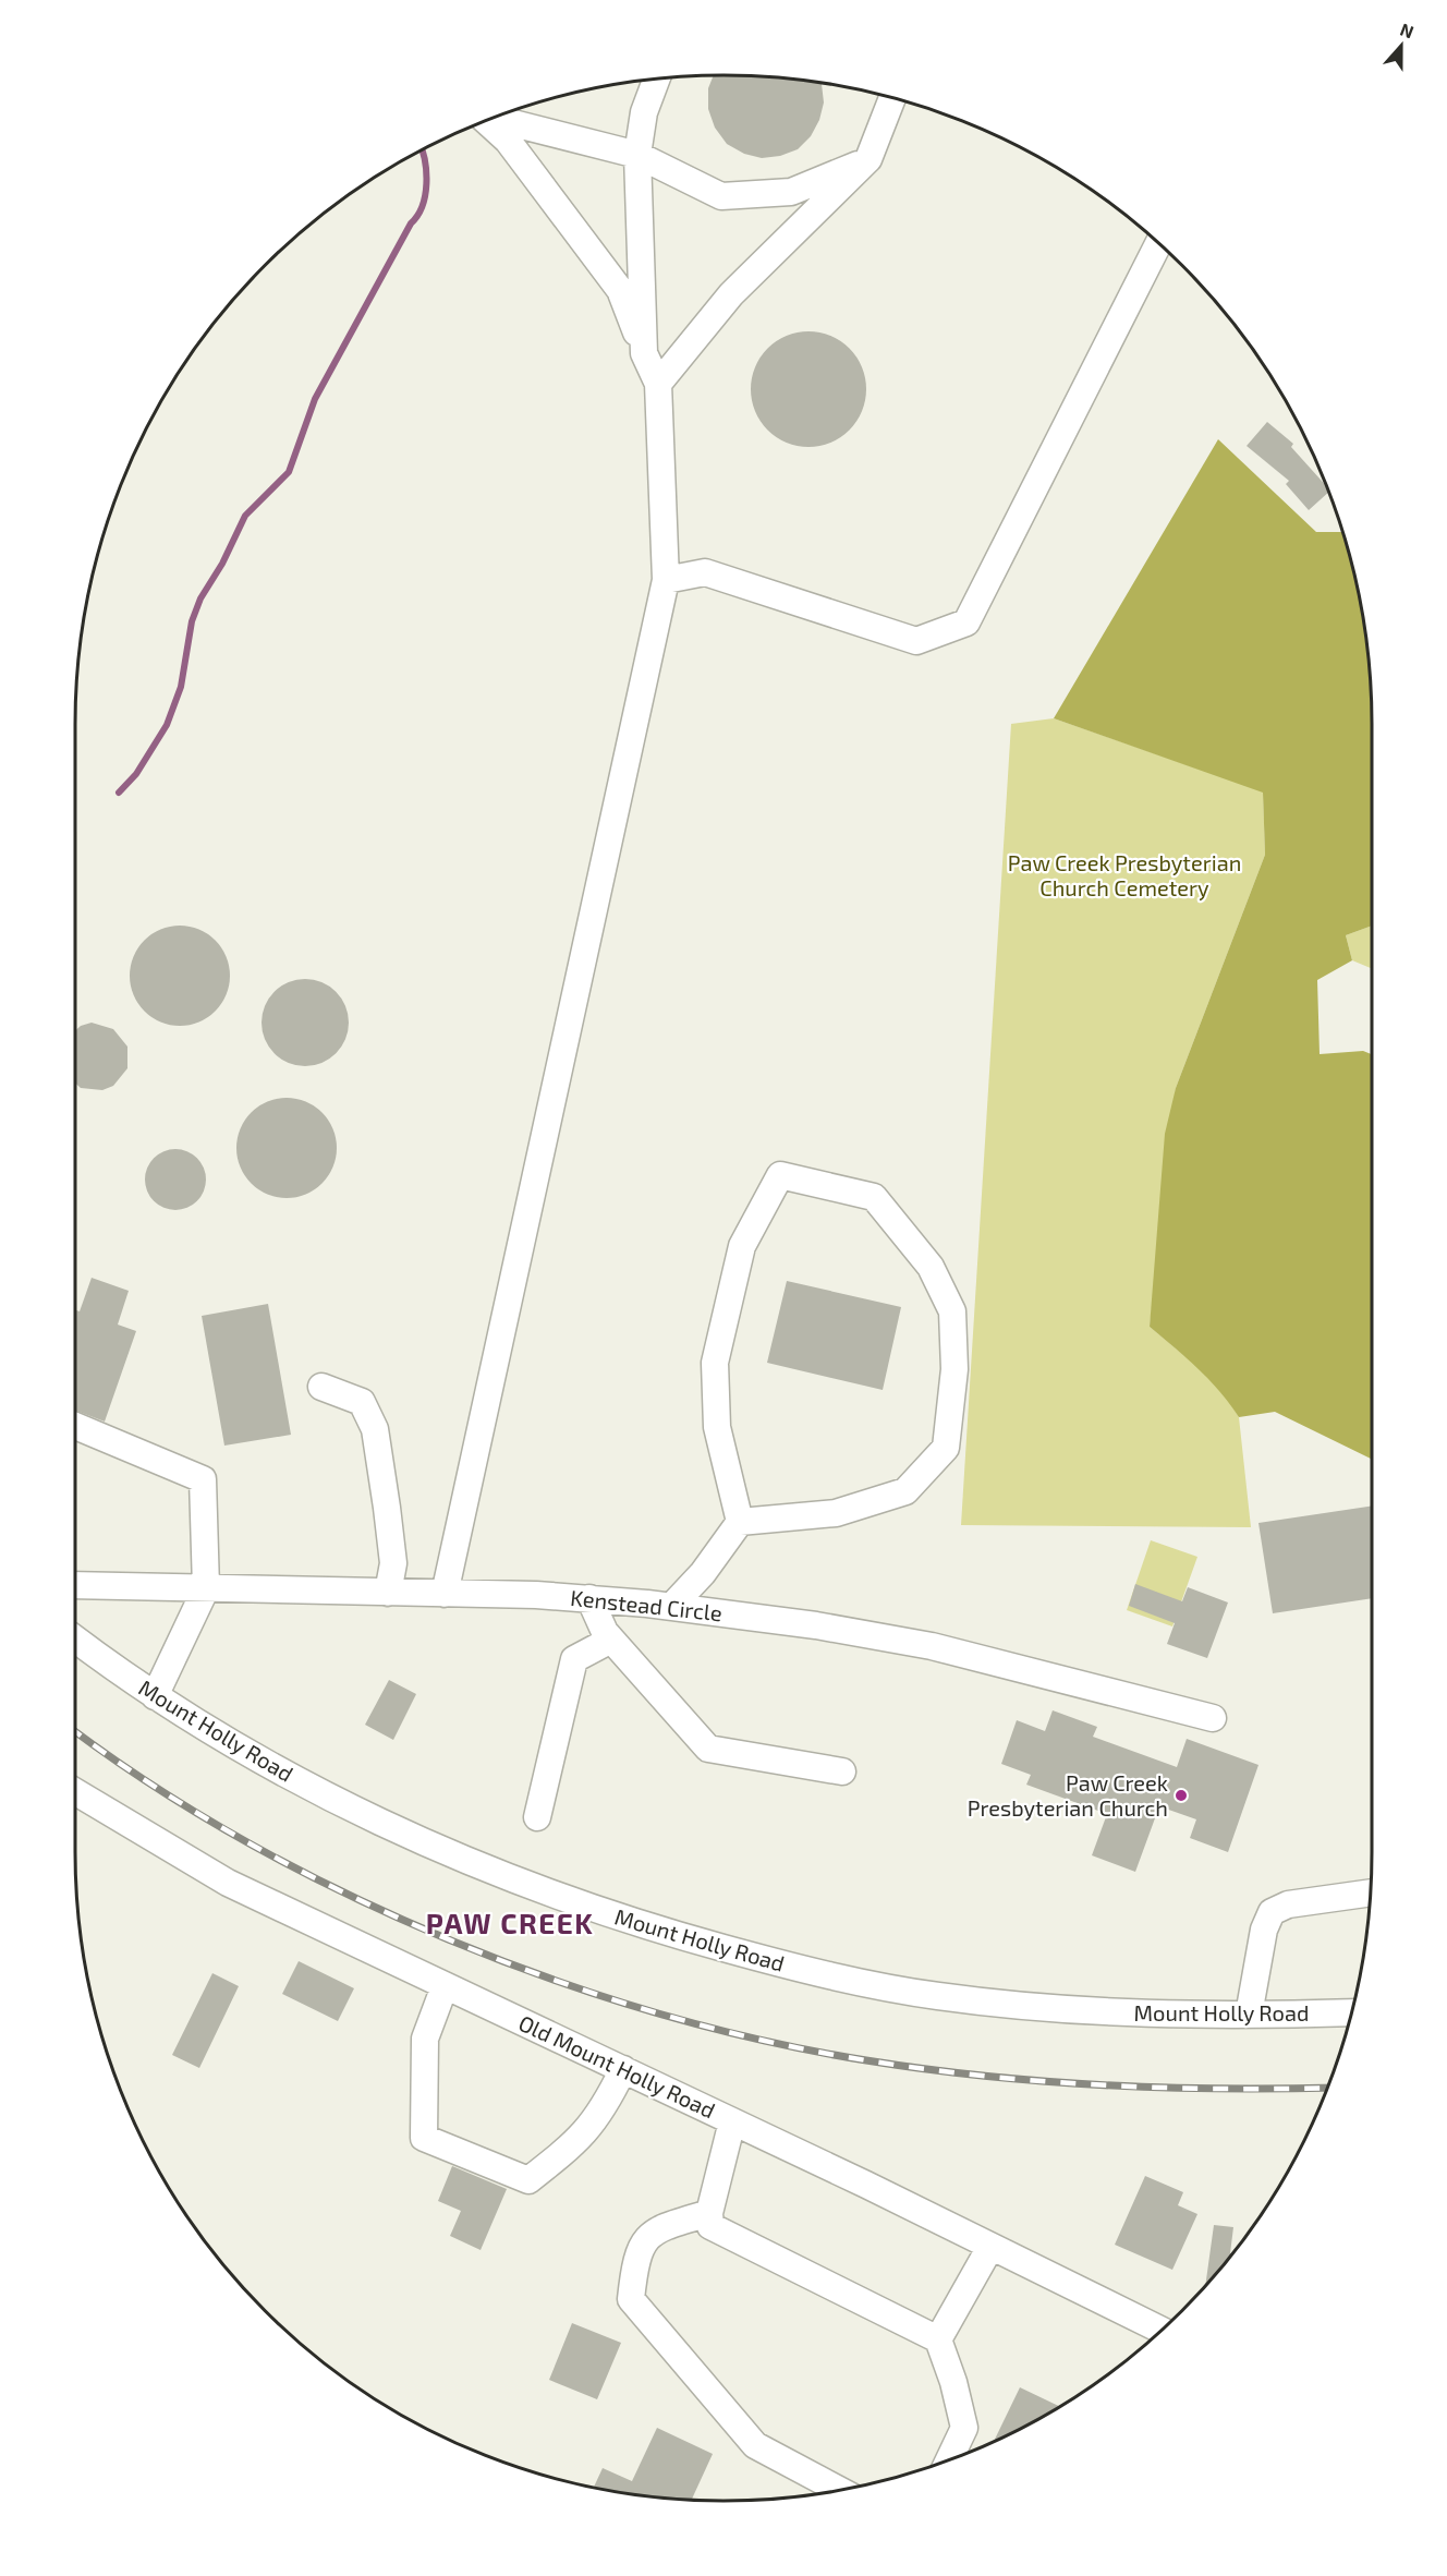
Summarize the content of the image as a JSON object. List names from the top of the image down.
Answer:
{
  "streets": {
    "street": ["Kenstead Circle", "Mount Holly Road", "Old Mount Holly Road"]
  },
  "districts": ["PAW CREEK"],
  "parks": ["Paw Creek Presbyterian Church Cemetery"],
  "places": ["Paw Creek Presbyterian Church"],
  "north": "top"
}
